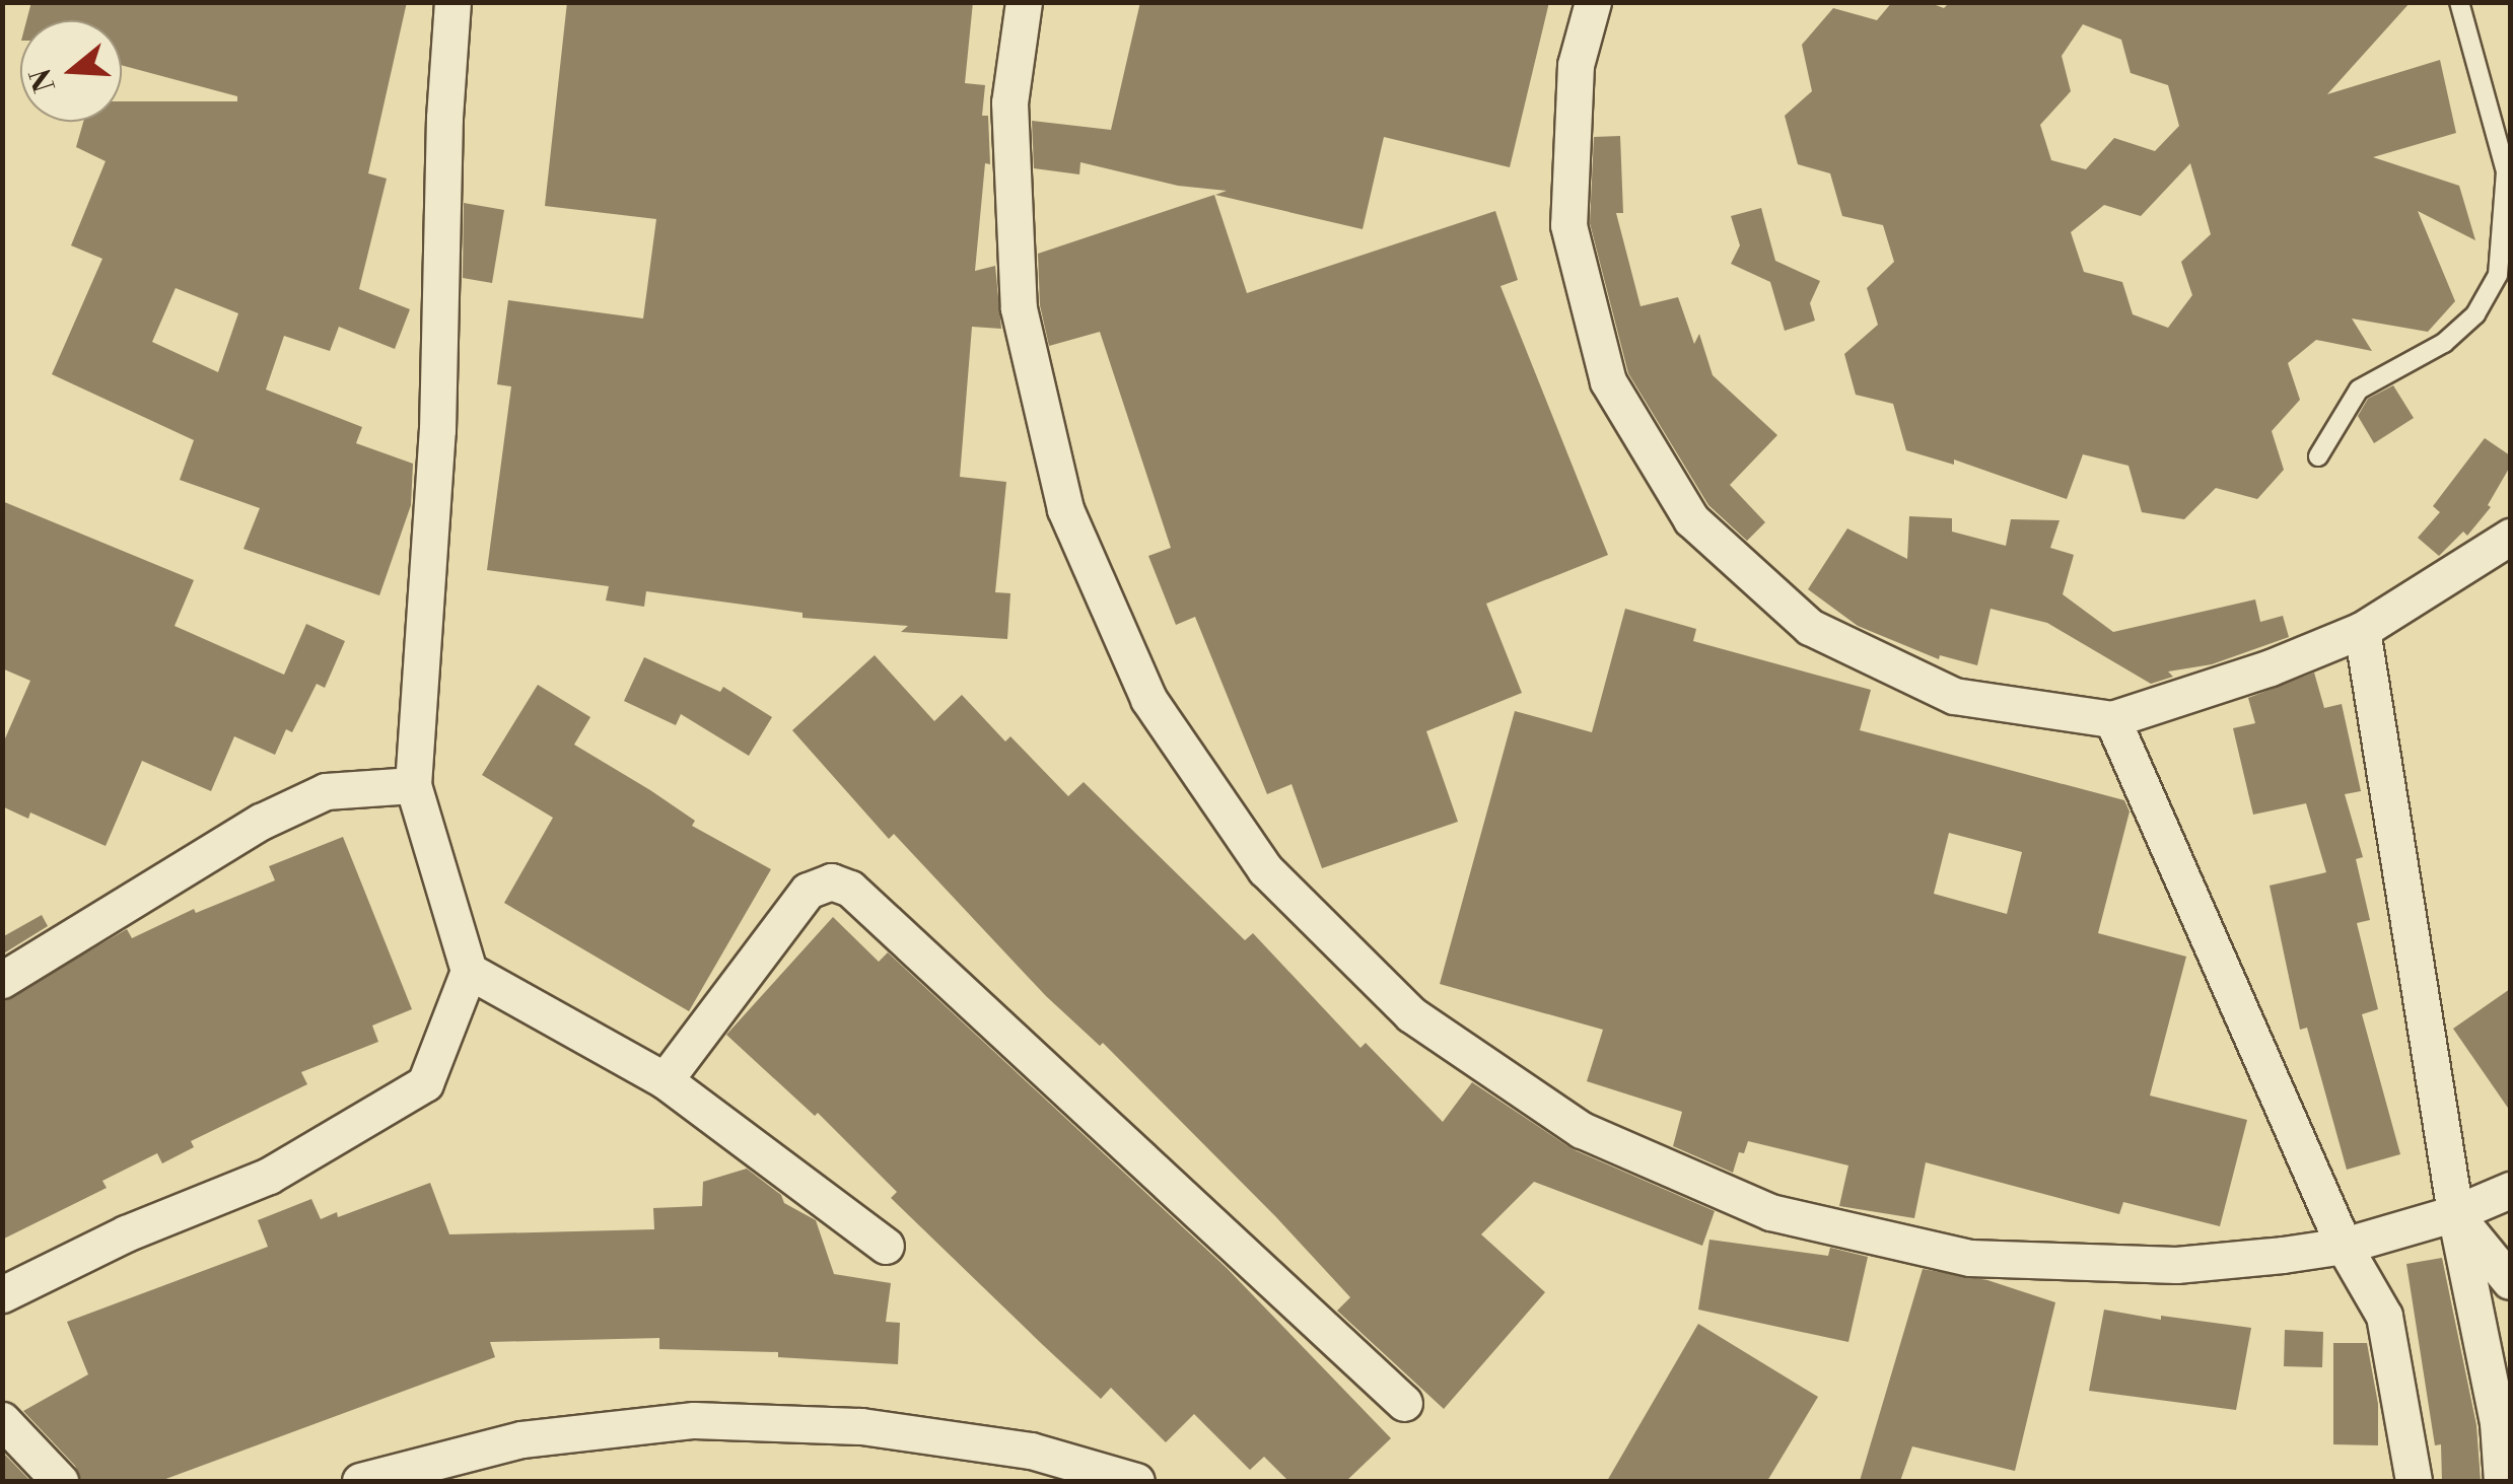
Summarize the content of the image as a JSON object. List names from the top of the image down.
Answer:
{
  "north": "left"
}
